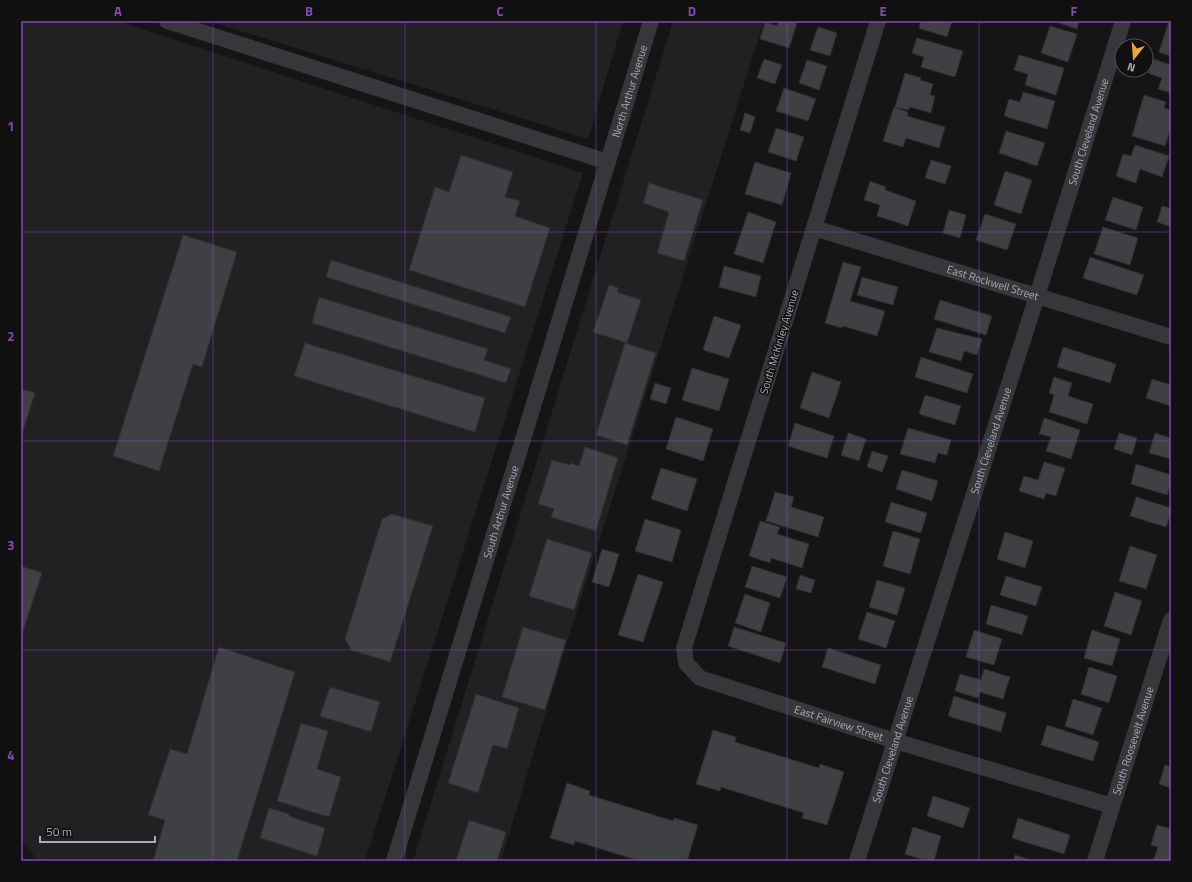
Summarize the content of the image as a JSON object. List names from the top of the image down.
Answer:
{
  "streets": {
    "street": [
      "North Arthur Avenue",
      "South Cleveland Avenue",
      "East Rockwell Street",
      "South McKinley Avenue",
      "South Arthur Avenue",
      "East Fairview Street",
      "South Roosevelt Avenue"
    ]
  },
  "crossings": [
    ["North Arthur Avenue", "South Arthur Avenue"],
    ["South Cleveland Avenue", "East Rockwell Street"],
    ["South Cleveland Avenue", "East Fairview Street"],
    ["East Rockwell Street", "South McKinley Avenue"],
    ["South McKinley Avenue", "East Fairview Street"],
    ["East Fairview Street", "South Roosevelt Avenue"]
  ],
  "scale_bar": "50 m",
  "north": "bottom",
  "grid": {
    "columns": [
      "A",
      "B",
      "C",
      "D",
      "E",
      "F"
    ],
    "rows": [
      "1",
      "2",
      "3",
      "4"
    ]
  }
}
